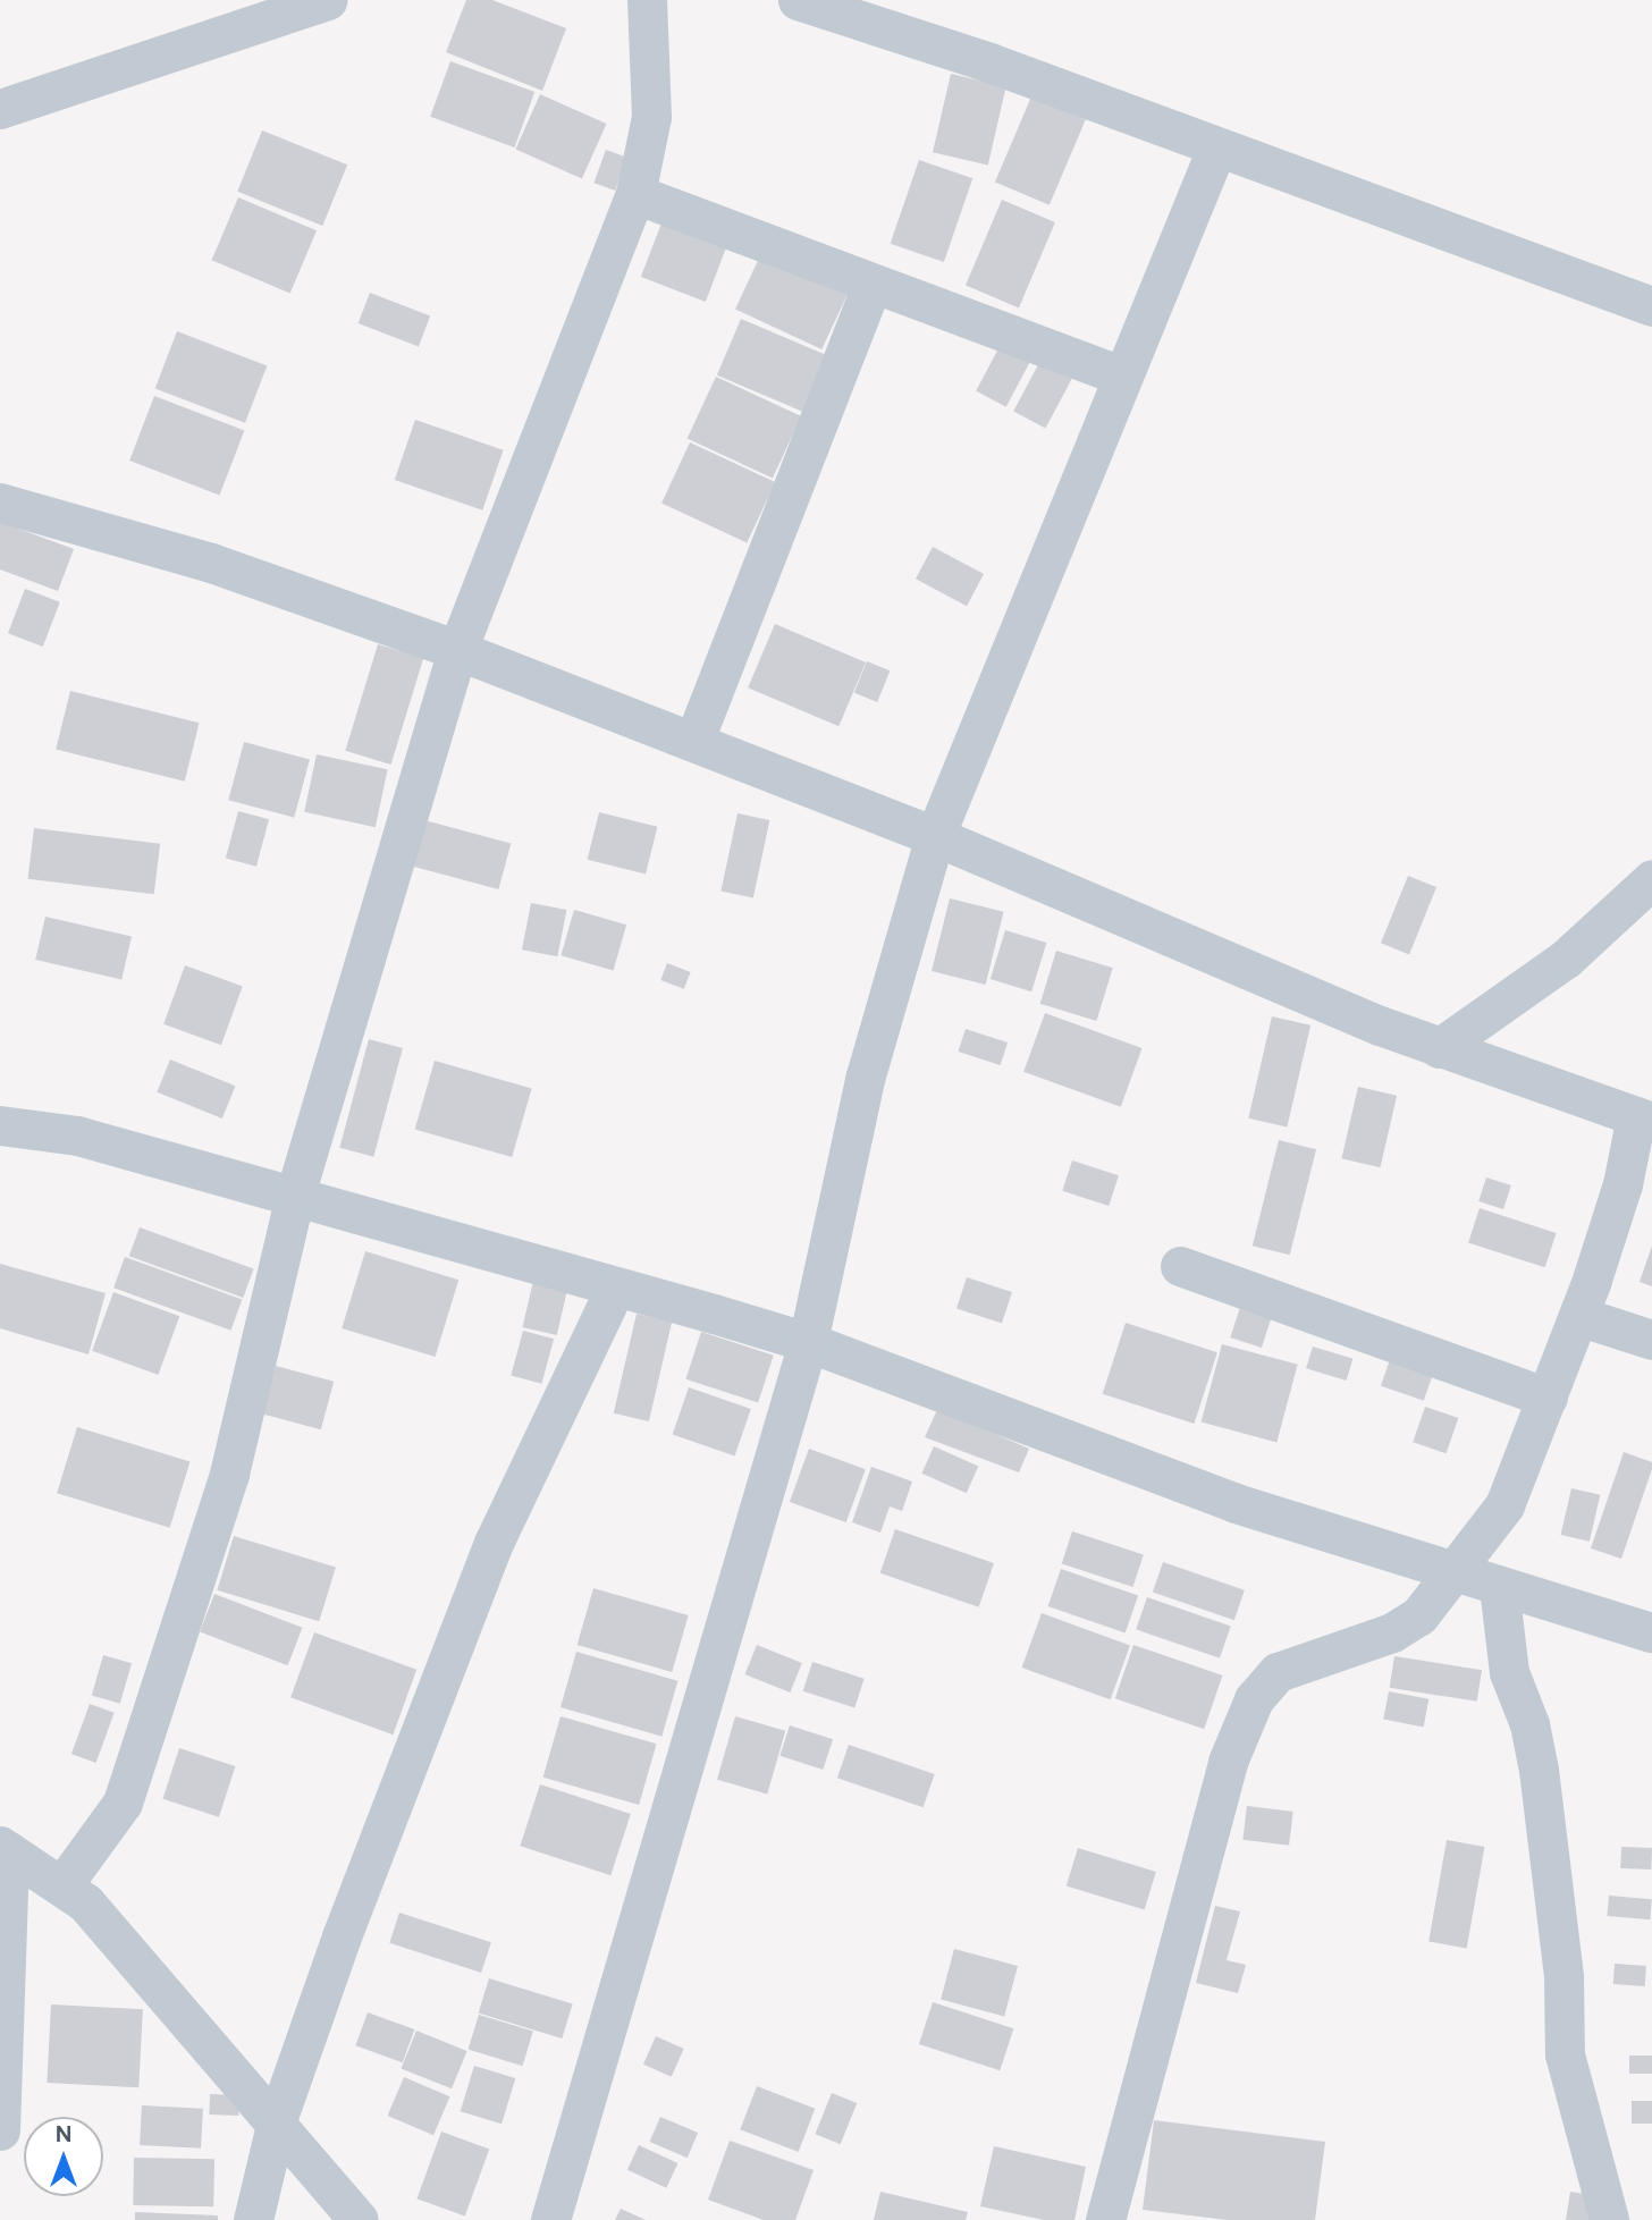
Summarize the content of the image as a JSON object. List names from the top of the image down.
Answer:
{
  "north": "top"
}
